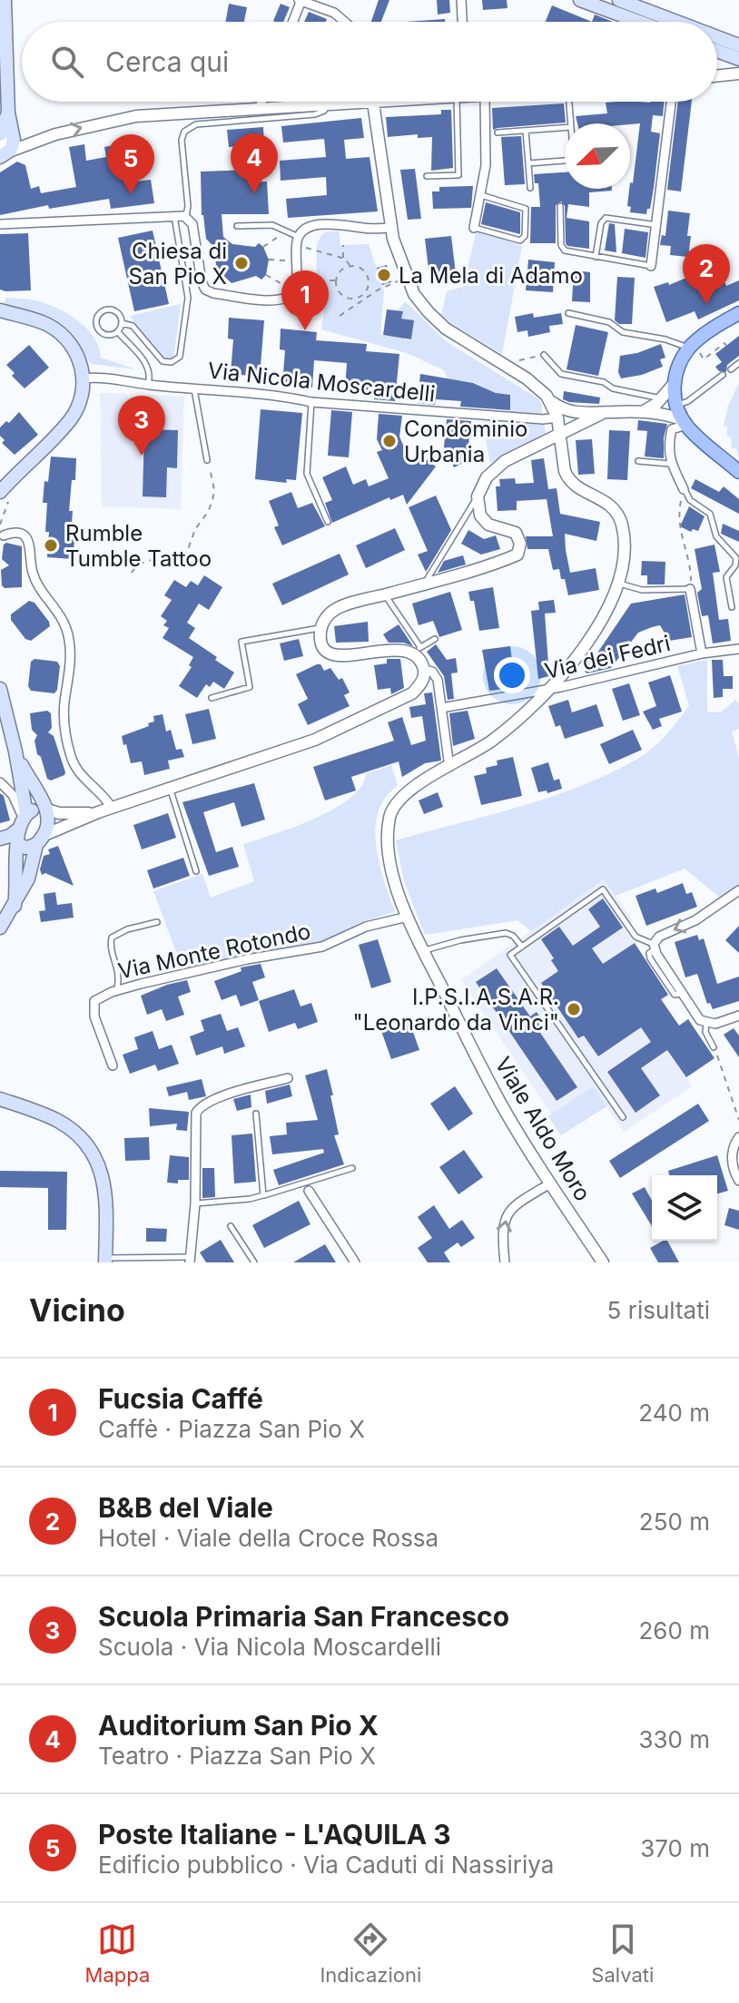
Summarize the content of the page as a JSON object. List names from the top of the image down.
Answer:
{
  "streets": {
    "street": [
      "Via Nicola Moscardelli",
      "Via dei Fedri",
      "Via Monte Rotondo",
      "Viale Aldo Moro"
    ]
  },
  "crossings": [
    ["Via Nicola Moscardelli", "Viale Aldo Moro"],
    ["Via dei Fedri", "Viale Aldo Moro"],
    ["Via Monte Rotondo", "Viale Aldo Moro"]
  ],
  "places": [
    "Chiesa di San Pio X",
    "La Mela di Adamo",
    "Condominio Urbania",
    "Rumble Tumble Tattoo",
    "I.P.S.I.A.S.A.R. \"Leonardo da Vinci\""
  ],
  "north": "bottom left",
  "page": {
    "search": "Cerca qui",
    "pins": [
      "4",
      "5",
      "2",
      "1",
      "3"
    ],
    "heading": ["Vicino", "5 risultati"],
    "list": [
      {
        "mark": "1",
        "name": "Fucsia Caffé",
        "note": "Caffè · Piazza San Pio X",
        "value": "240 m"
      },
      {
        "mark": "2",
        "name": "B&B del Viale",
        "note": "Hotel · Viale della Croce Rossa",
        "value": "250 m"
      },
      {
        "mark": "3",
        "name": "Scuola Primaria San Francesco",
        "note": "Scuola · Via Nicola Moscardelli",
        "value": "260 m"
      },
      {
        "mark": "4",
        "name": "Auditorium San Pio X",
        "note": "Teatro · Piazza San Pio X",
        "value": "330 m"
      },
      {
        "mark": "5",
        "name": "Poste Italiane - L'AQUILA 3",
        "note": "Edificio pubblico · Via Caduti di Nassiriya",
        "value": "370 m"
      }
    ],
    "nav": ["Mappa", "Indicazioni", "Salvati"]
  }
}
